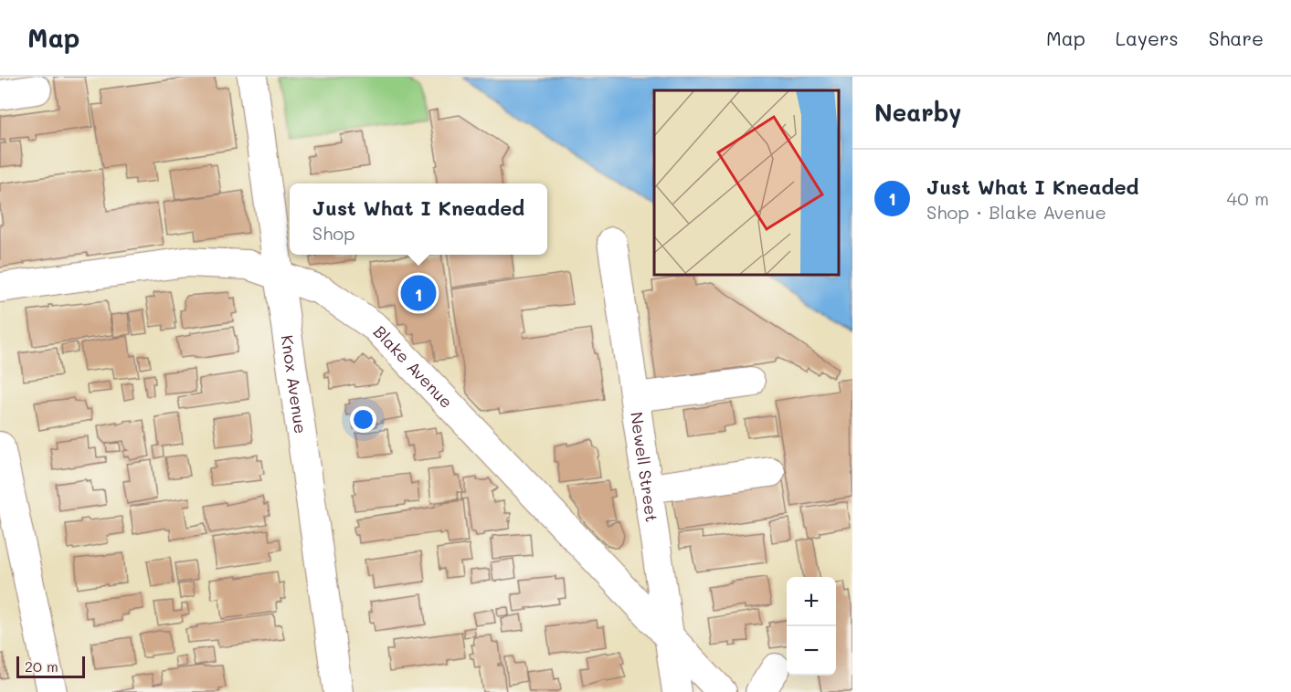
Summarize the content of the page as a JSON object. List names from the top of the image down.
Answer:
{
  "streets": {
    "street": ["Blake Avenue", "Knox Avenue", "Newell Street"]
  },
  "crossings": [
    ["Blake Avenue", "Knox Avenue"],
    ["Blake Avenue", "Newell Street"]
  ],
  "scale_bar": "20 m",
  "page": {
    "header": "Map",
    "nav": ["Map", "Layers", "Share"],
    "heading": "Nearby",
    "list": [
      {
        "mark": "1",
        "name": "Just What I Kneaded",
        "note": "Shop · Blake Avenue",
        "value": "40 m"
      }
    ],
    "popup": ["Just What I Kneaded", "Shop"],
    "pins": "1",
    "map_buttons": ["+", "−"],
    "scale": "20 m"
  }
}
